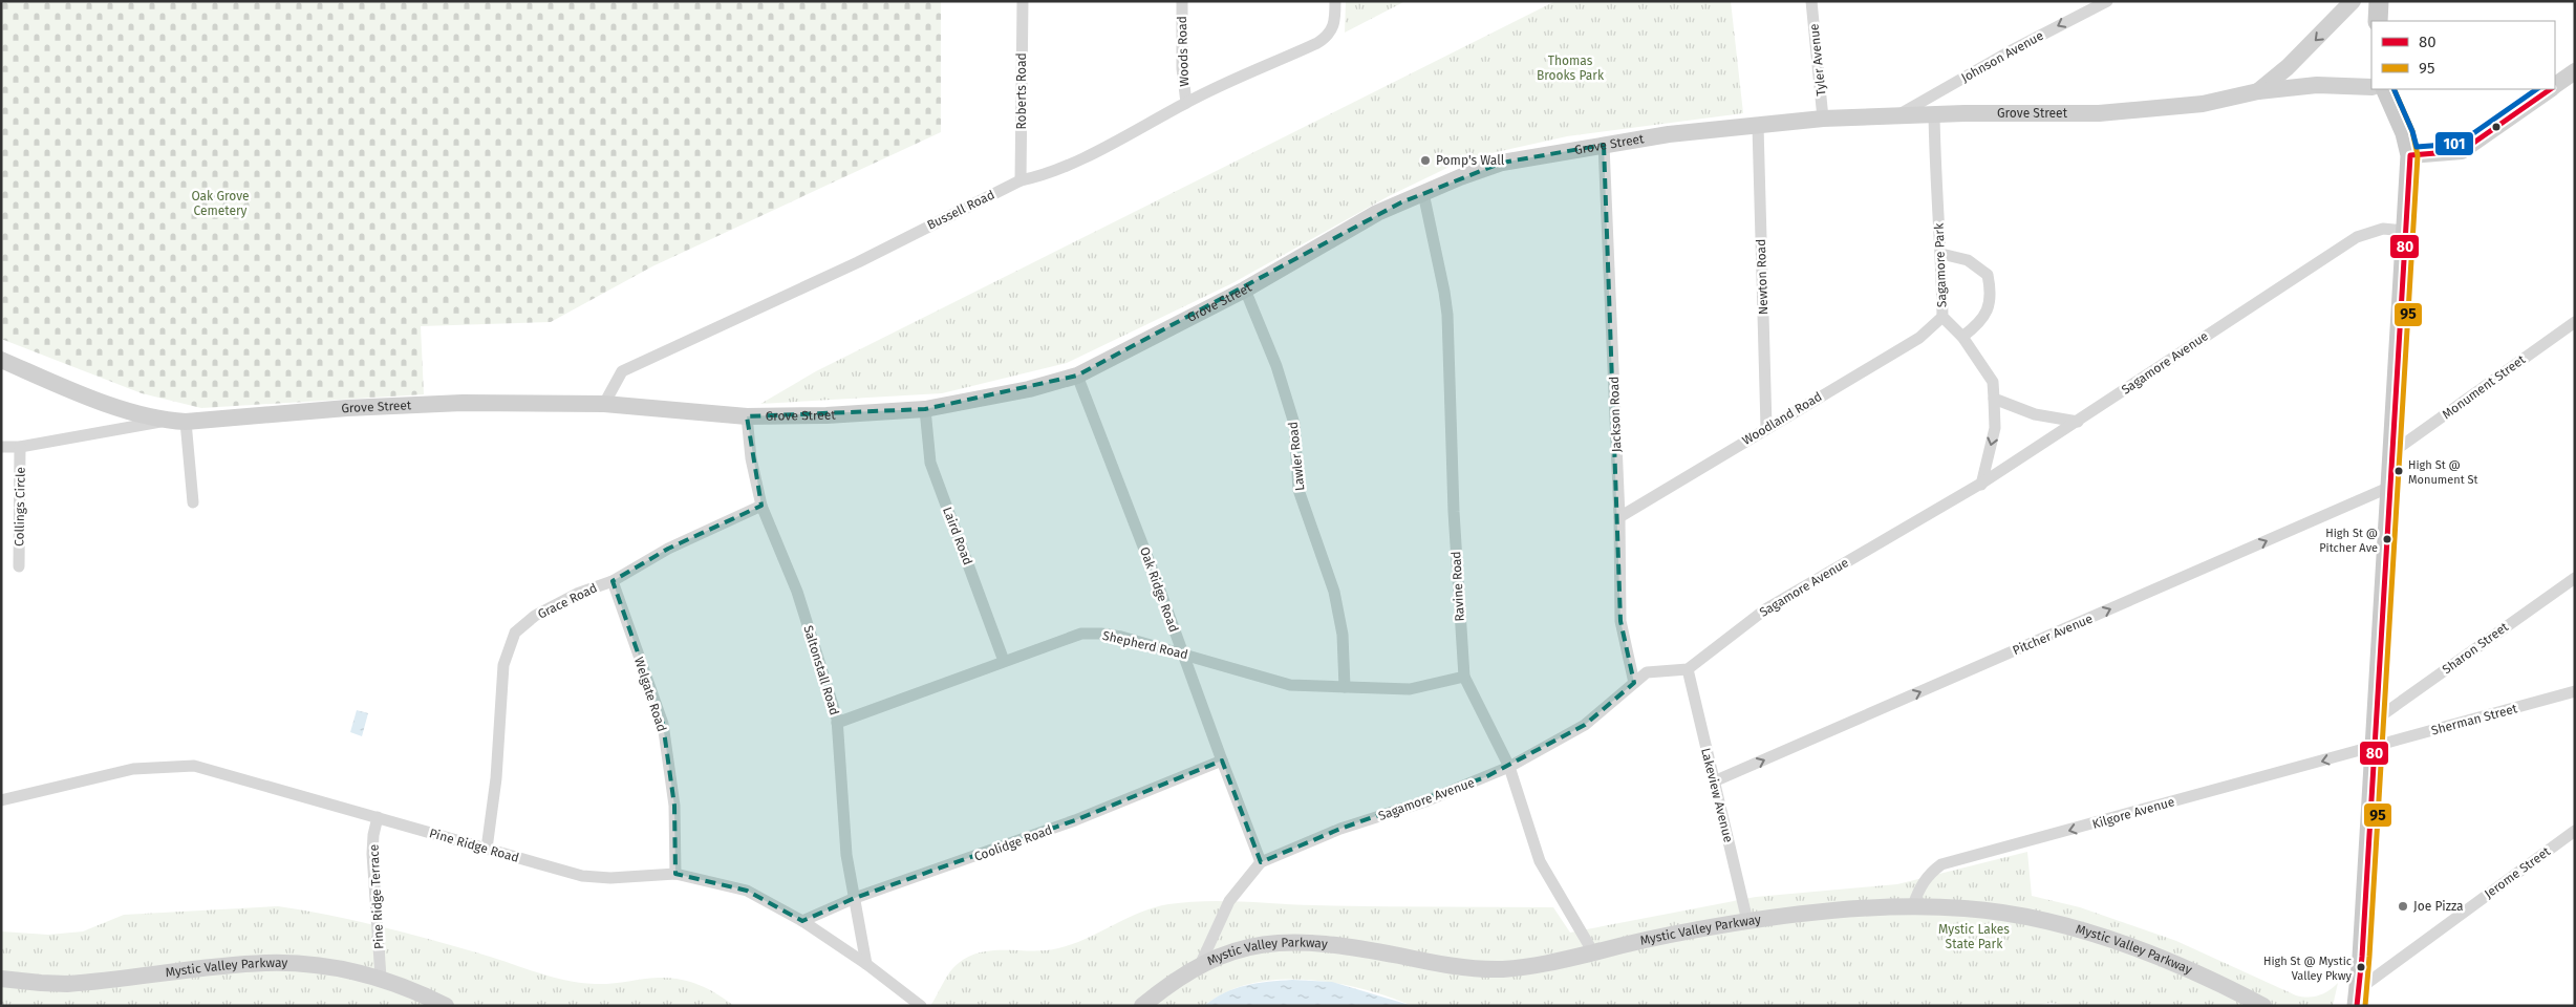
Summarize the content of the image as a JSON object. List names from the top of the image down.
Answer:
{
  "streets": {
    "street": [
      "Woods Road",
      "Johnson Avenue",
      "Tyler Avenue",
      "Roberts Road",
      "Grove Street",
      "Bussell Road",
      "Sagamore Park",
      "Newton Road",
      "Sagamore Avenue",
      "Monument Street",
      "Jackson Road",
      "Woodland Road",
      "Lawler Road",
      "Collings Circle",
      "Laird Road",
      "Ravine Road",
      "Oak Ridge Road",
      "Grace Road",
      "Pitcher Avenue",
      "Shepherd Road",
      "Sharon Street",
      "Saltonstall Road",
      "Welgate Road",
      "Sherman Street",
      "Lakeview Avenue",
      "Kilgore Avenue",
      "Coolidge Road",
      "Pine Ridge Road",
      "Jerome Street",
      "Pine Ridge Terrace",
      "Mystic Valley Parkway"
    ]
  },
  "crossings": [
    ["Woods Road", "Bussell Road"],
    ["Johnson Avenue", "Grove Street"],
    ["Tyler Avenue", "Grove Street"],
    ["Roberts Road", "Bussell Road"],
    ["Grove Street", "Bussell Road"],
    ["Grove Street", "Sagamore Park"],
    ["Grove Street", "Newton Road"],
    ["Grove Street", "Jackson Road"],
    ["Grove Street", "Lawler Road"],
    ["Grove Street", "Collings Circle"],
    ["Grove Street", "Laird Road"],
    ["Grove Street", "Ravine Road"],
    ["Grove Street", "Oak Ridge Road"],
    ["Grove Street", "Saltonstall Road"],
    ["Sagamore Park", "Sagamore Avenue"],
    ["Sagamore Park", "Woodland Road"],
    ["Newton Road", "Woodland Road"],
    ["Sagamore Avenue", "Jackson Road"],
    ["Sagamore Avenue", "Ravine Road"],
    ["Sagamore Avenue", "Oak Ridge Road"],
    ["Sagamore Avenue", "Lakeview Avenue"],
    ["Sagamore Avenue", "Mystic Valley Parkway"],
    ["Jackson Road", "Woodland Road"],
    ["Lawler Road", "Shepherd Road"],
    ["Laird Road", "Shepherd Road"],
    ["Ravine Road", "Shepherd Road"],
    ["Ravine Road", "Mystic Valley Parkway"],
    ["Oak Ridge Road", "Shepherd Road"],
    ["Oak Ridge Road", "Coolidge Road"],
    ["Grace Road", "Saltonstall Road"],
    ["Grace Road", "Welgate Road"],
    ["Grace Road", "Pine Ridge Road"],
    ["Pitcher Avenue", "Lakeview Avenue"],
    ["Shepherd Road", "Saltonstall Road"],
    ["Saltonstall Road", "Coolidge Road"],
    ["Saltonstall Road", "Pine Ridge Road"],
    ["Welgate Road", "Pine Ridge Road"],
    ["Sherman Street", "Kilgore Avenue"],
    ["Lakeview Avenue", "Mystic Valley Parkway"],
    ["Kilgore Avenue", "Mystic Valley Parkway"],
    ["Coolidge Road", "Pine Ridge Road"],
    ["Pine Ridge Road", "Pine Ridge Terrace"],
    ["Pine Ridge Terrace", "Mystic Valley Parkway"]
  ],
  "one_way": ["Johnson Avenue", "Pitcher Avenue", "Kilgore Avenue"],
  "parks": ["Thomas Brooks Park", "Oak Grove Cemetery", "Mystic Lakes State Park"],
  "places": [
    "Pomp's Wall",
    "High St @ Monument St",
    "High St @ Pitcher Ave",
    "Joe Pizza",
    "High St @ Mystic Valley Pkwy"
  ],
  "lines": ["transit line 80", "transit line 95", "transit line 101"],
  "legend": ["80", "95"]
}
